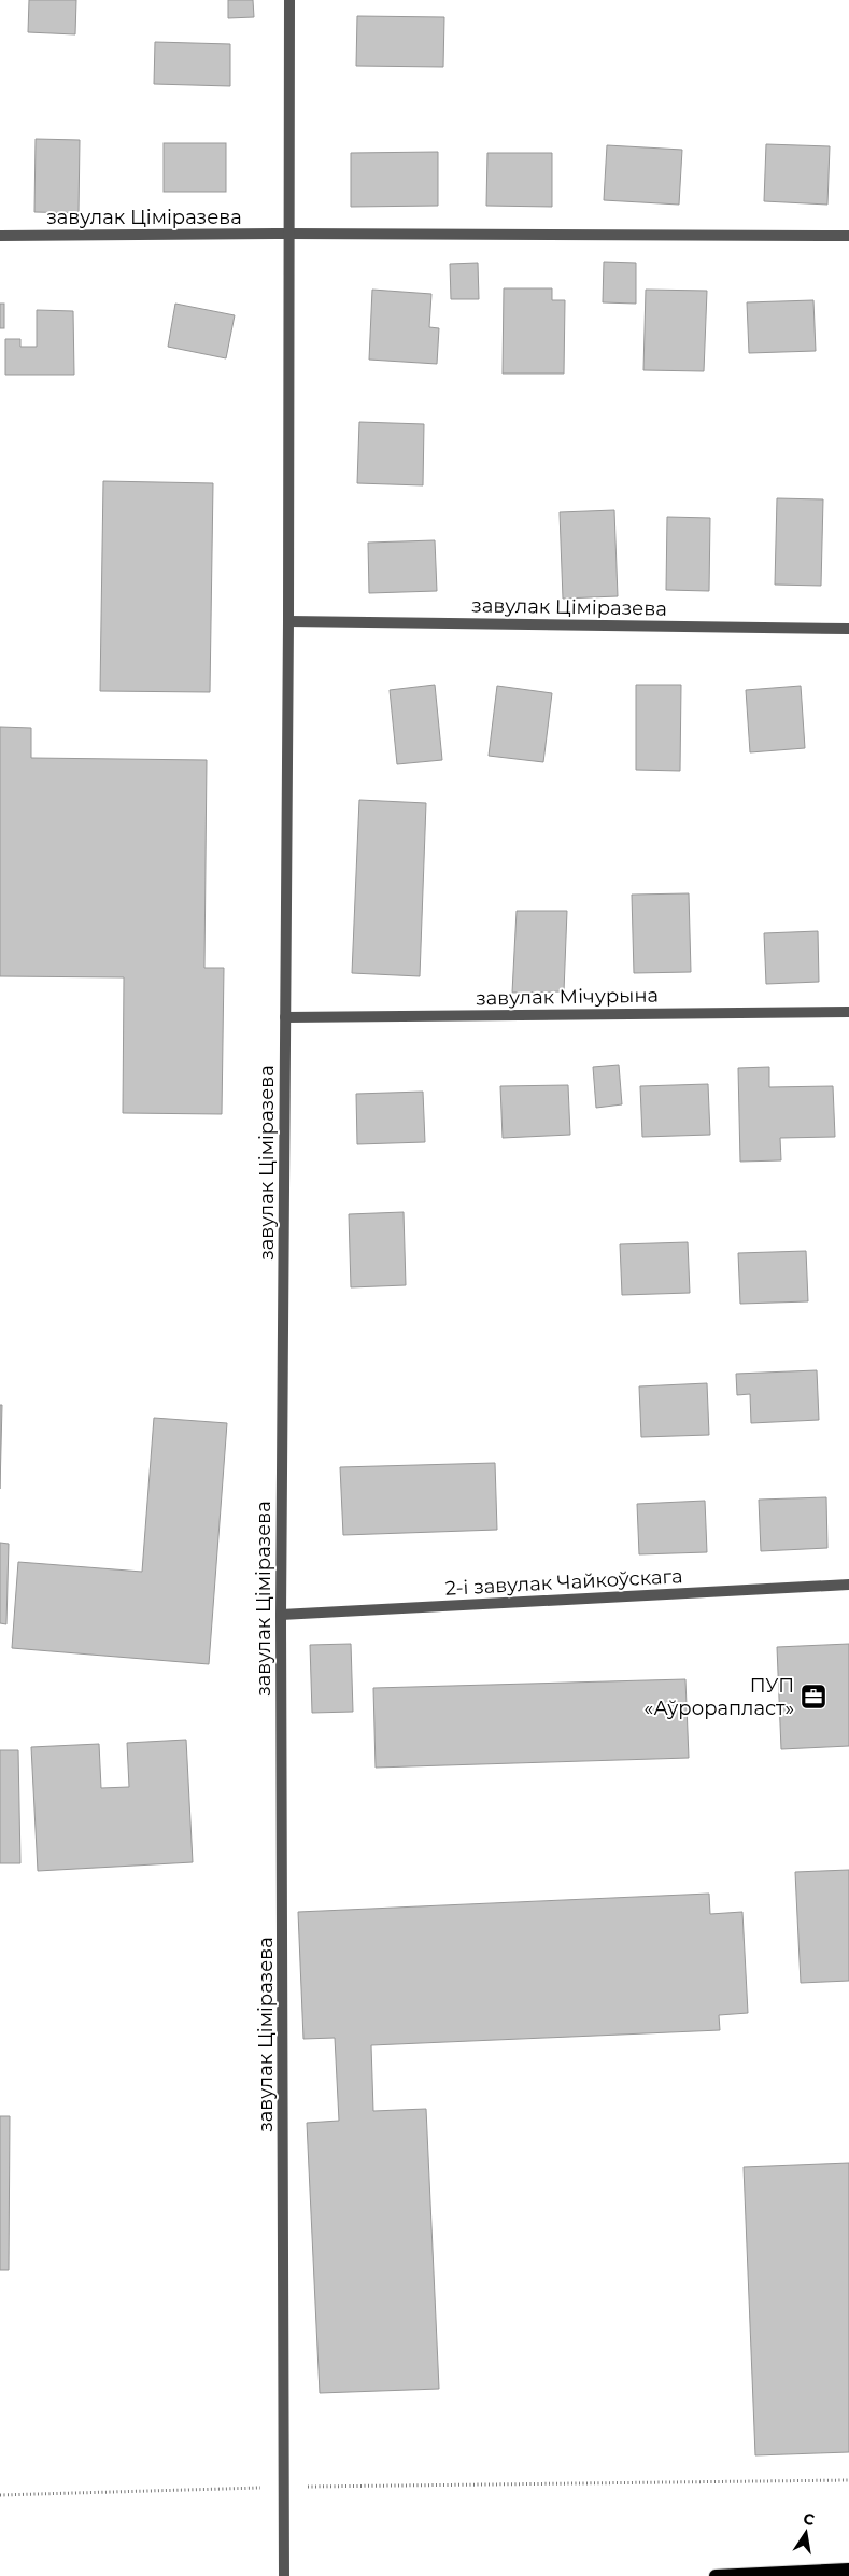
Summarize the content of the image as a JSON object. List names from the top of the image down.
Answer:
{
  "streets": {
    "street": ["завулак Ціміразева", "завулак Мічурына", "2-і завулак Чайкоўскага"]
  },
  "crossings": [
    ["завулак Ціміразева", "завулак Мічурына"],
    ["завулак Ціміразева", "2-і завулак Чайкоўскага"]
  ],
  "places": {
    "office": ["ПУП «Аўрорапласт»"]
  },
  "north": "top"
}
